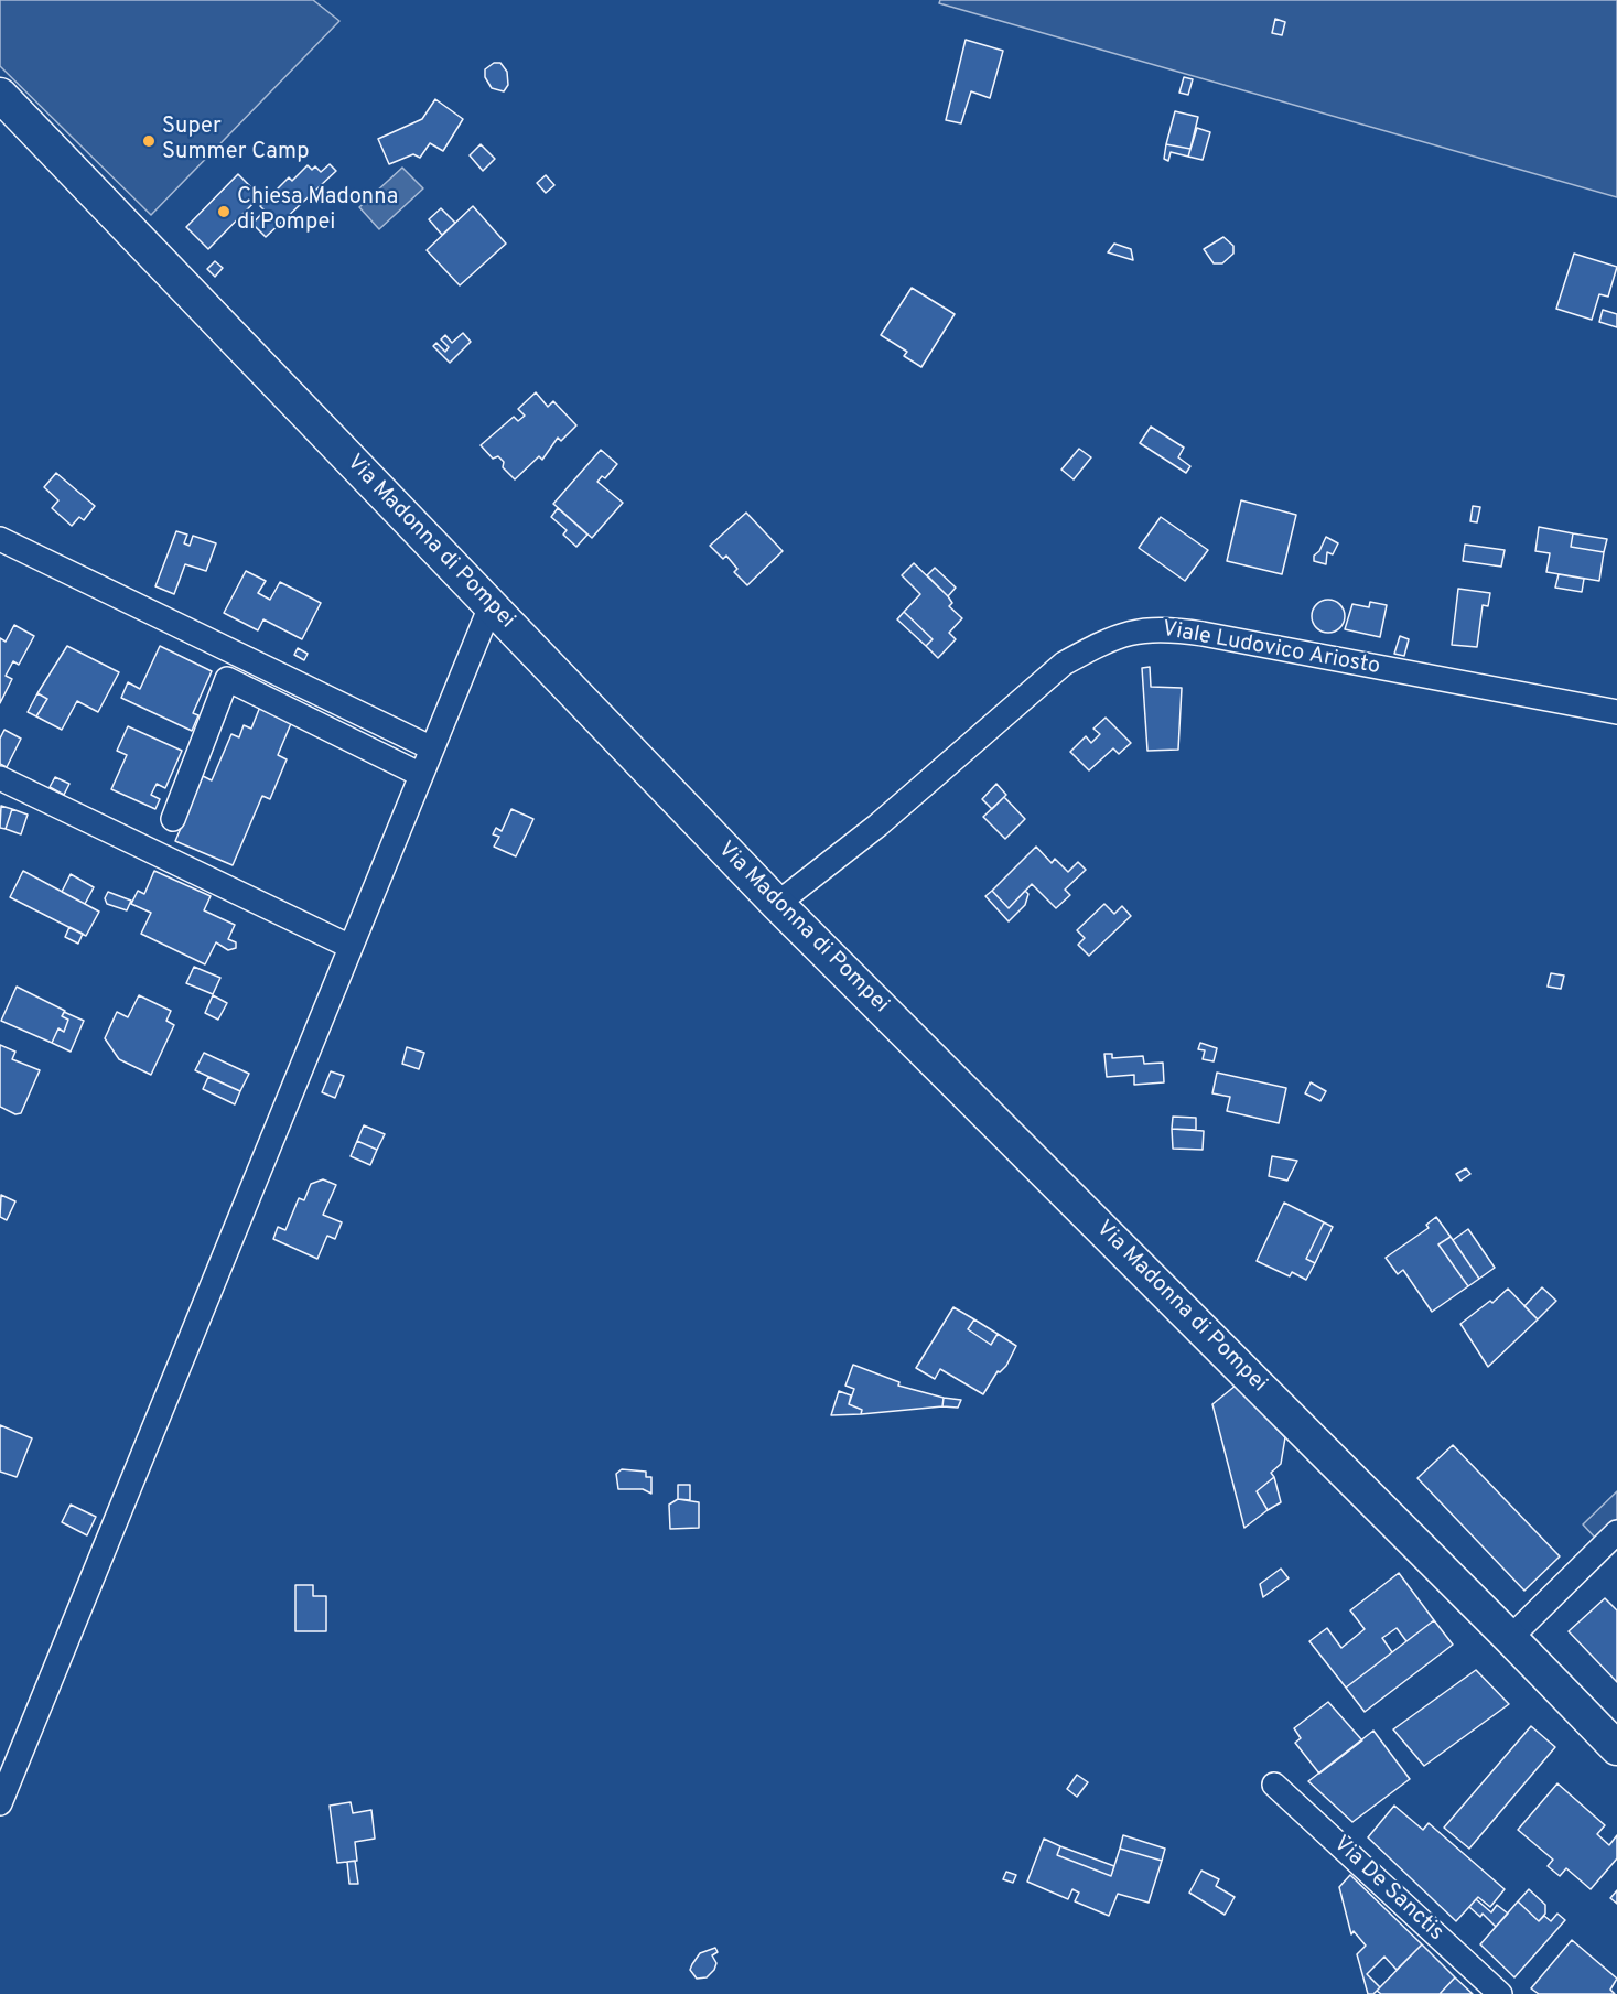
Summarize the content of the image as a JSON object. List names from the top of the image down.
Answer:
{
  "streets": {
    "street": ["Via Madonna di Pompei", "Viale Ludovico Ariosto", "Via De Sanctis"]
  },
  "crossings": [
    ["Via Madonna di Pompei", "Viale Ludovico Ariosto"]
  ],
  "places": ["Super Summer Camp", "Chiesa Madonna di Pompei"]
}
